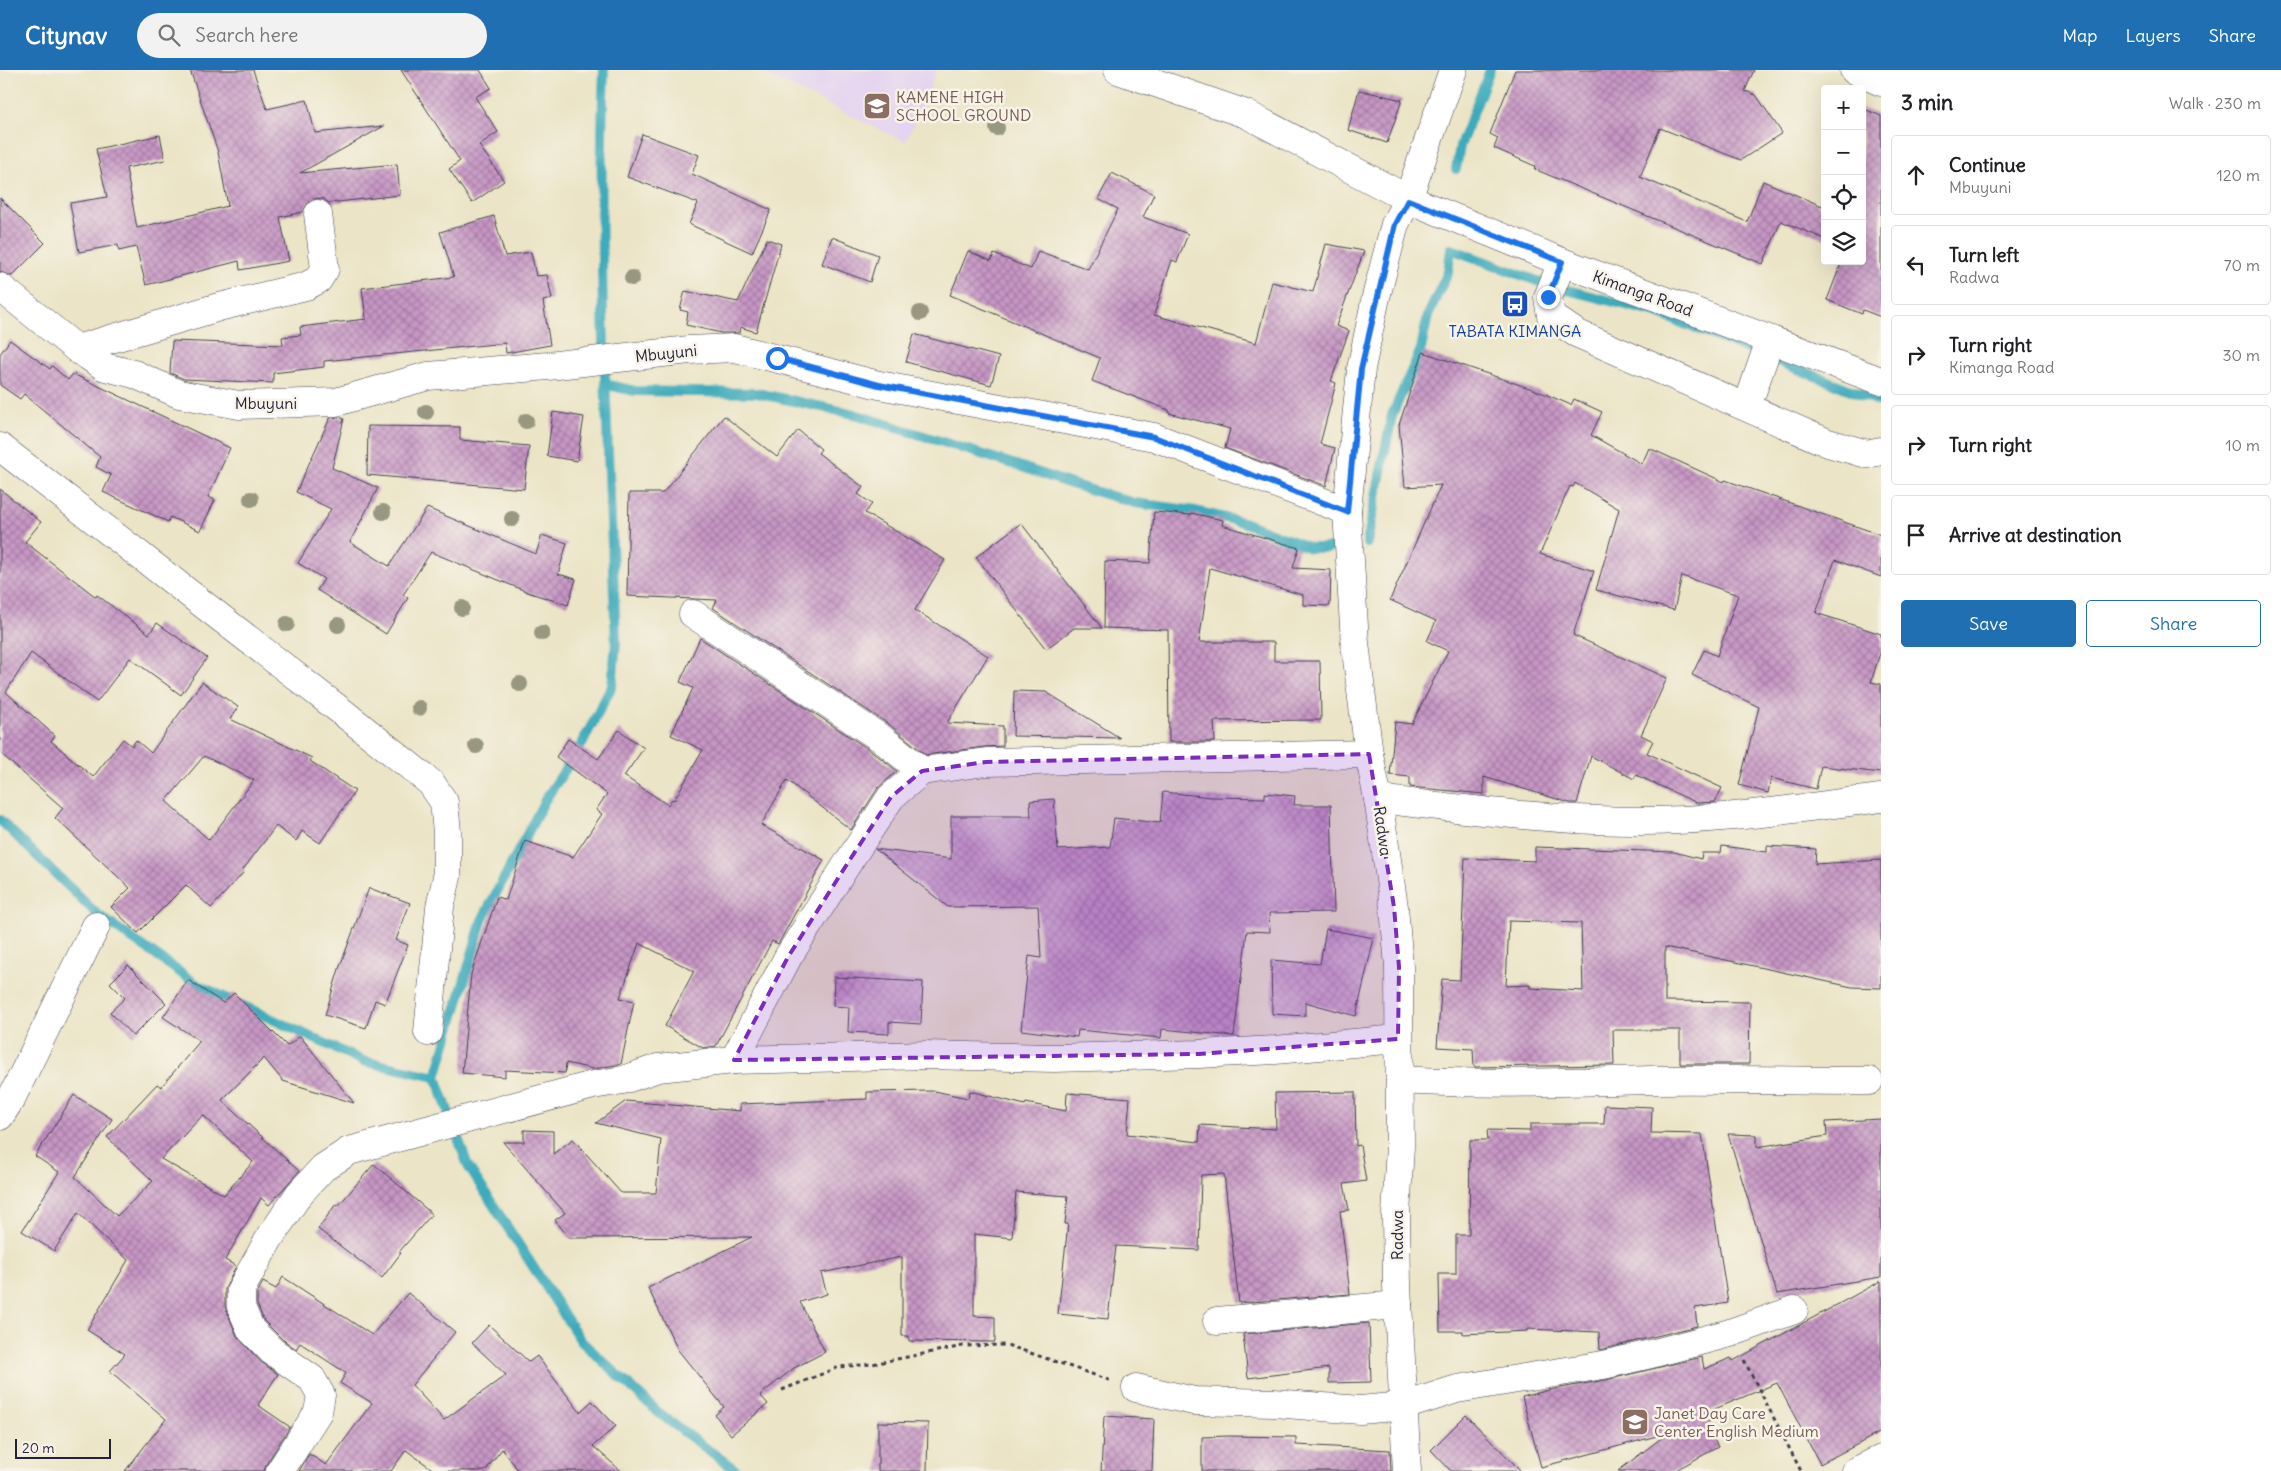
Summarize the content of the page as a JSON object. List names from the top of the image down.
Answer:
{
  "streets": {
    "street": ["Kimanga Road", "Mbuyuni", "Radwa"]
  },
  "crossings": [
    ["Kimanga Road", "Radwa"],
    ["Mbuyuni", "Radwa"]
  ],
  "places": {
    "school or university": ["KAMENE HIGH SCHOOL GROUND", "Janet Day Care Center English Medium"],
    "bus stop": ["TABATA KIMANGA"]
  },
  "scale_bar": "20 m",
  "page": {
    "header": "Citynav",
    "search": "Search here",
    "nav": ["Map", "Layers", "Share"],
    "heading": ["3 min", "Walk · 230 m"],
    "map_buttons": ["+", "−"],
    "list": [
      ["Continue", "Mbuyuni", "120 m"],
      ["Turn left", "Radwa", "70 m"],
      ["Turn right", "Kimanga Road", "30 m"],
      ["Turn right", "10 m"],
      "Arrive at destination"
    ],
    "buttons": ["Save", "Share"],
    "scale": "20 m"
  }
}
